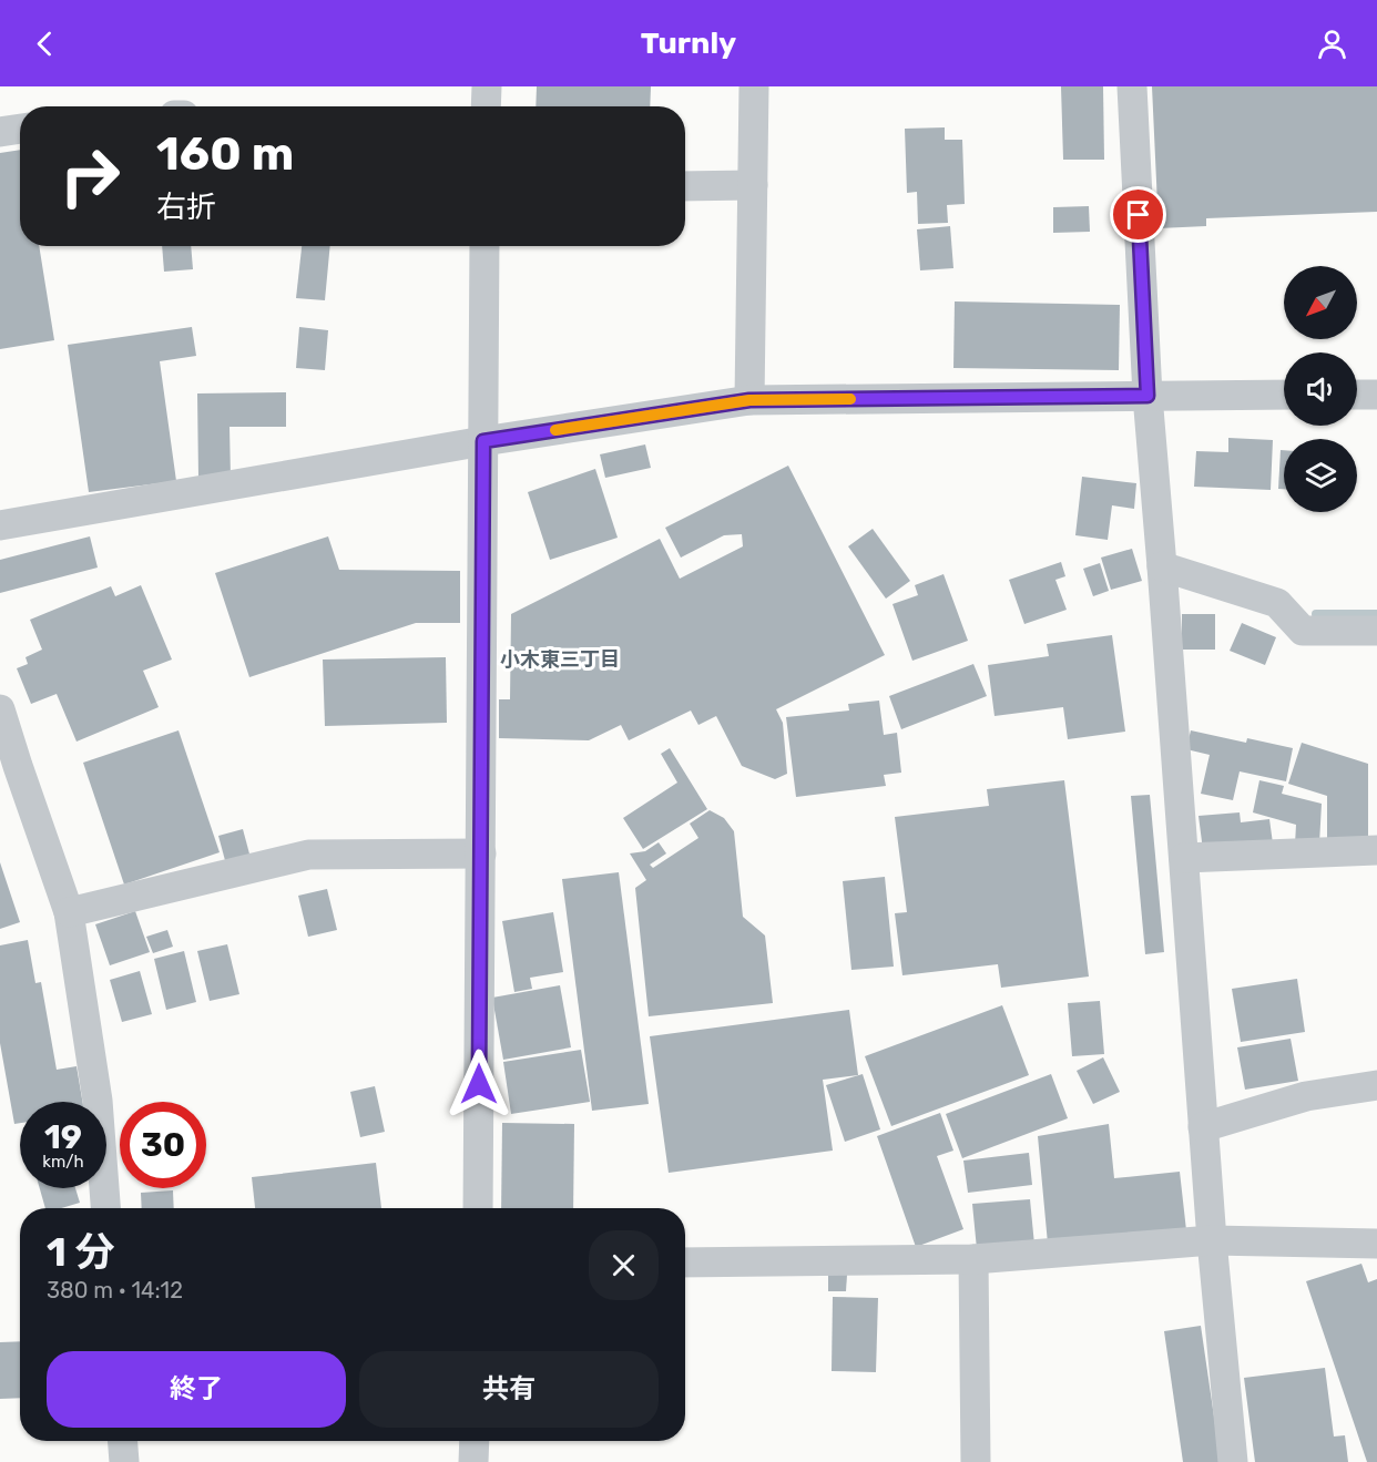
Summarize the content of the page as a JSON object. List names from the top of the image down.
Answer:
{
  "districts": ["小木東三丁目"],
  "north": "bottom left",
  "page": {
    "header": "Turnly",
    "turn": ["160 m", "右折"],
    "speed": "19 km/h",
    "limit": "30",
    "heading": ["1 分", "380 m · 14:12"],
    "buttons": ["終了", "共有"]
  }
}
